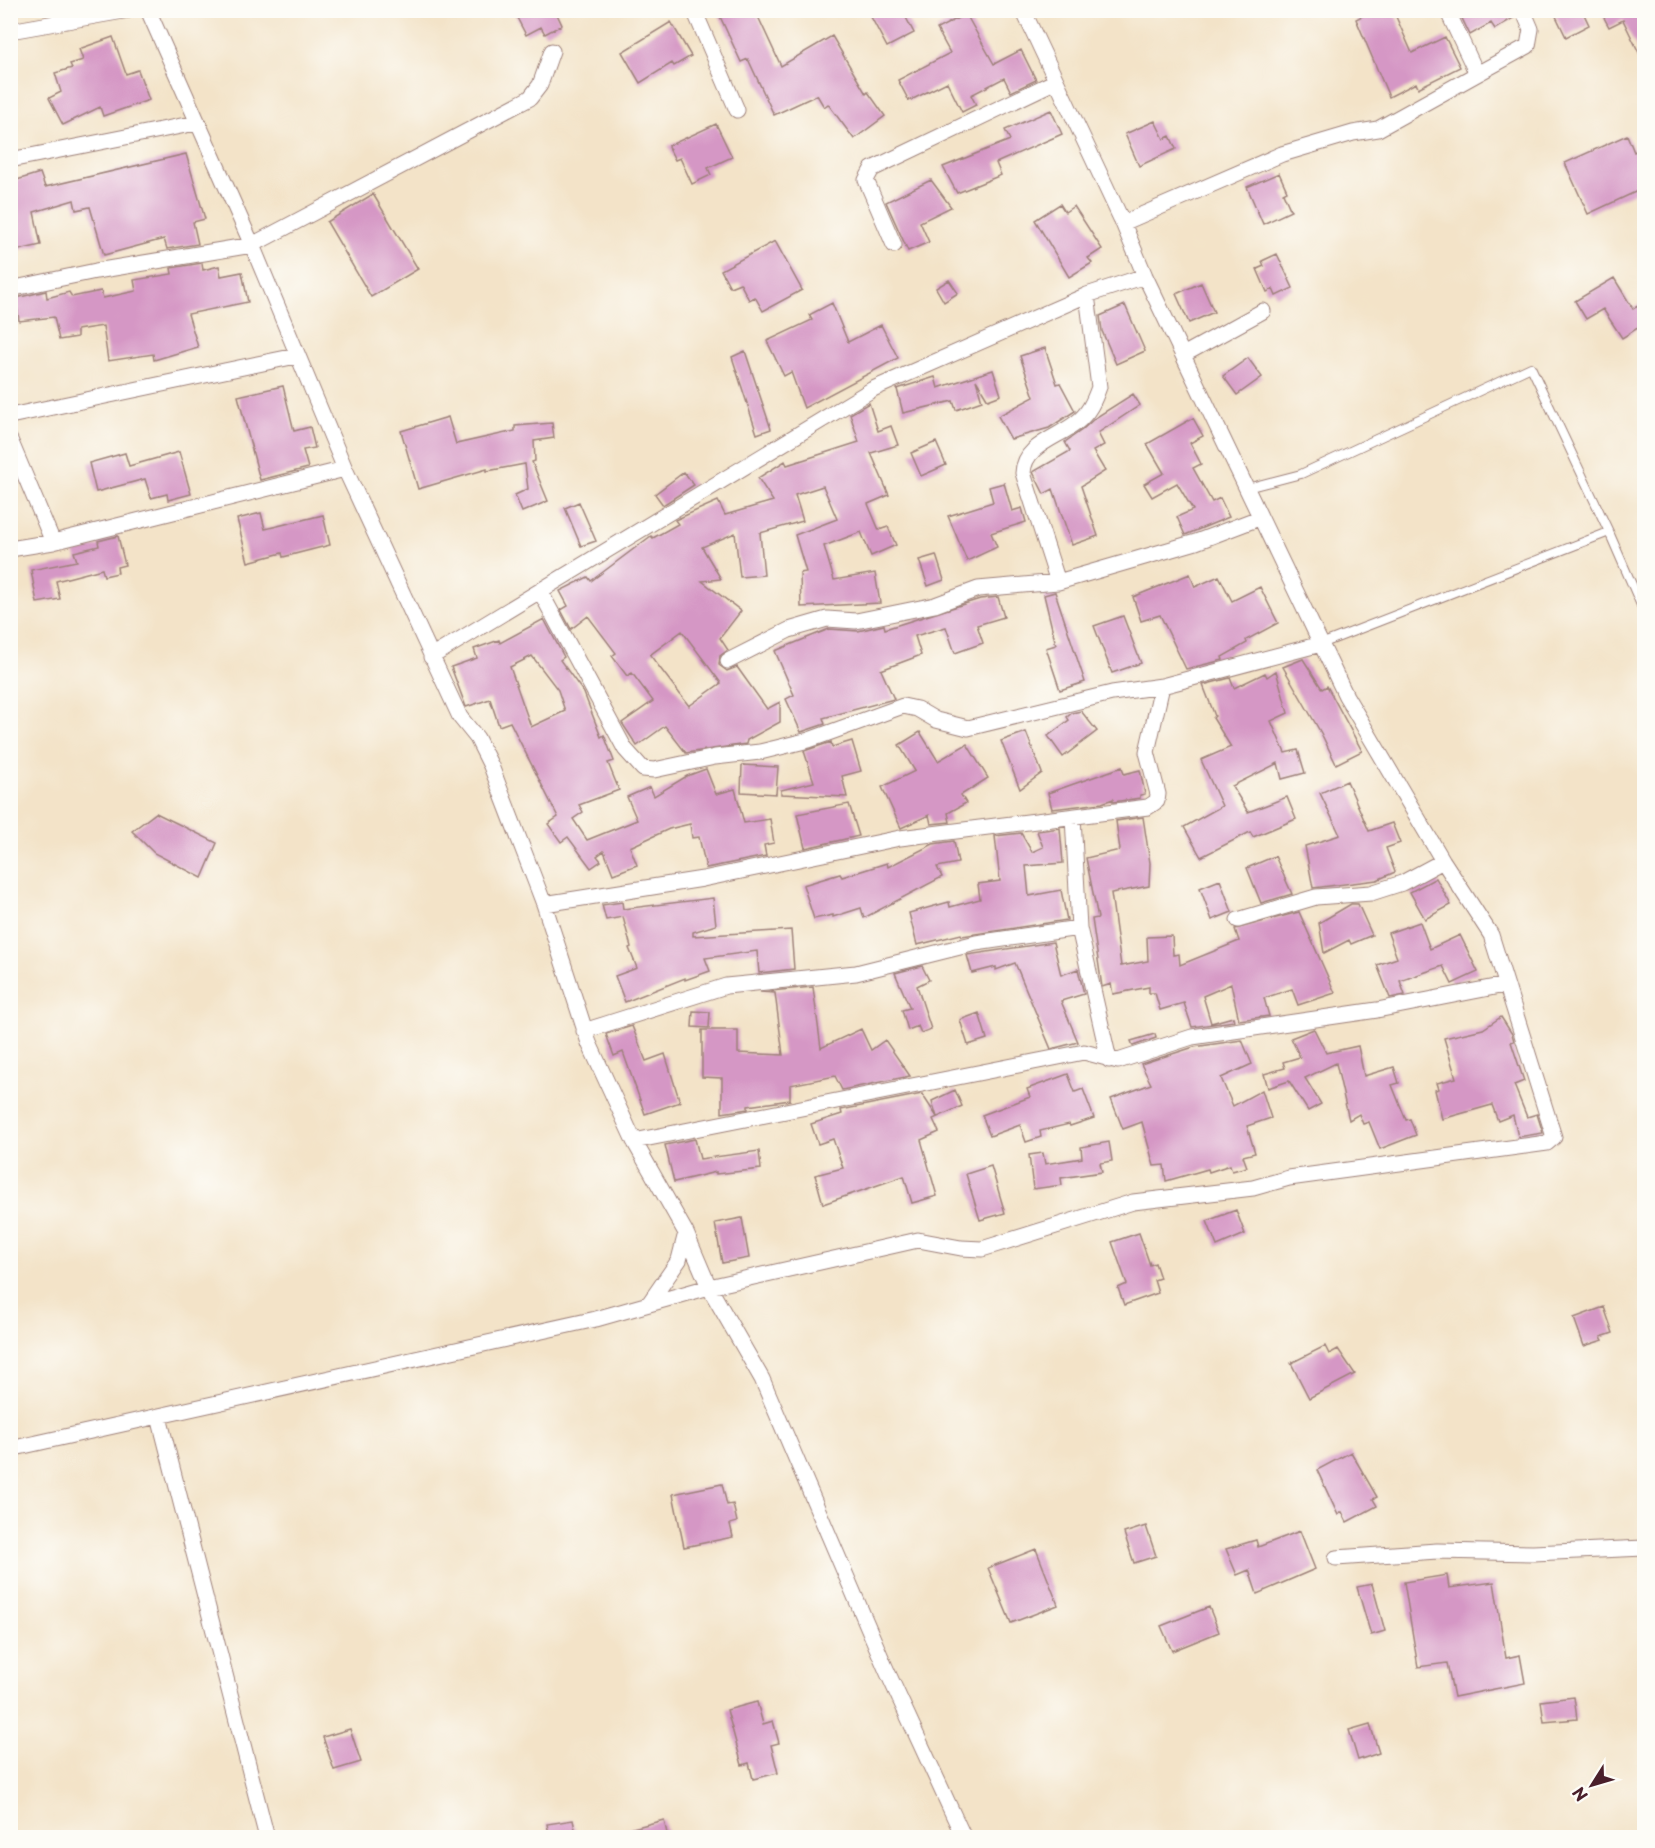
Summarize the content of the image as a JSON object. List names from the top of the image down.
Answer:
{
  "north": "bottom left"
}
